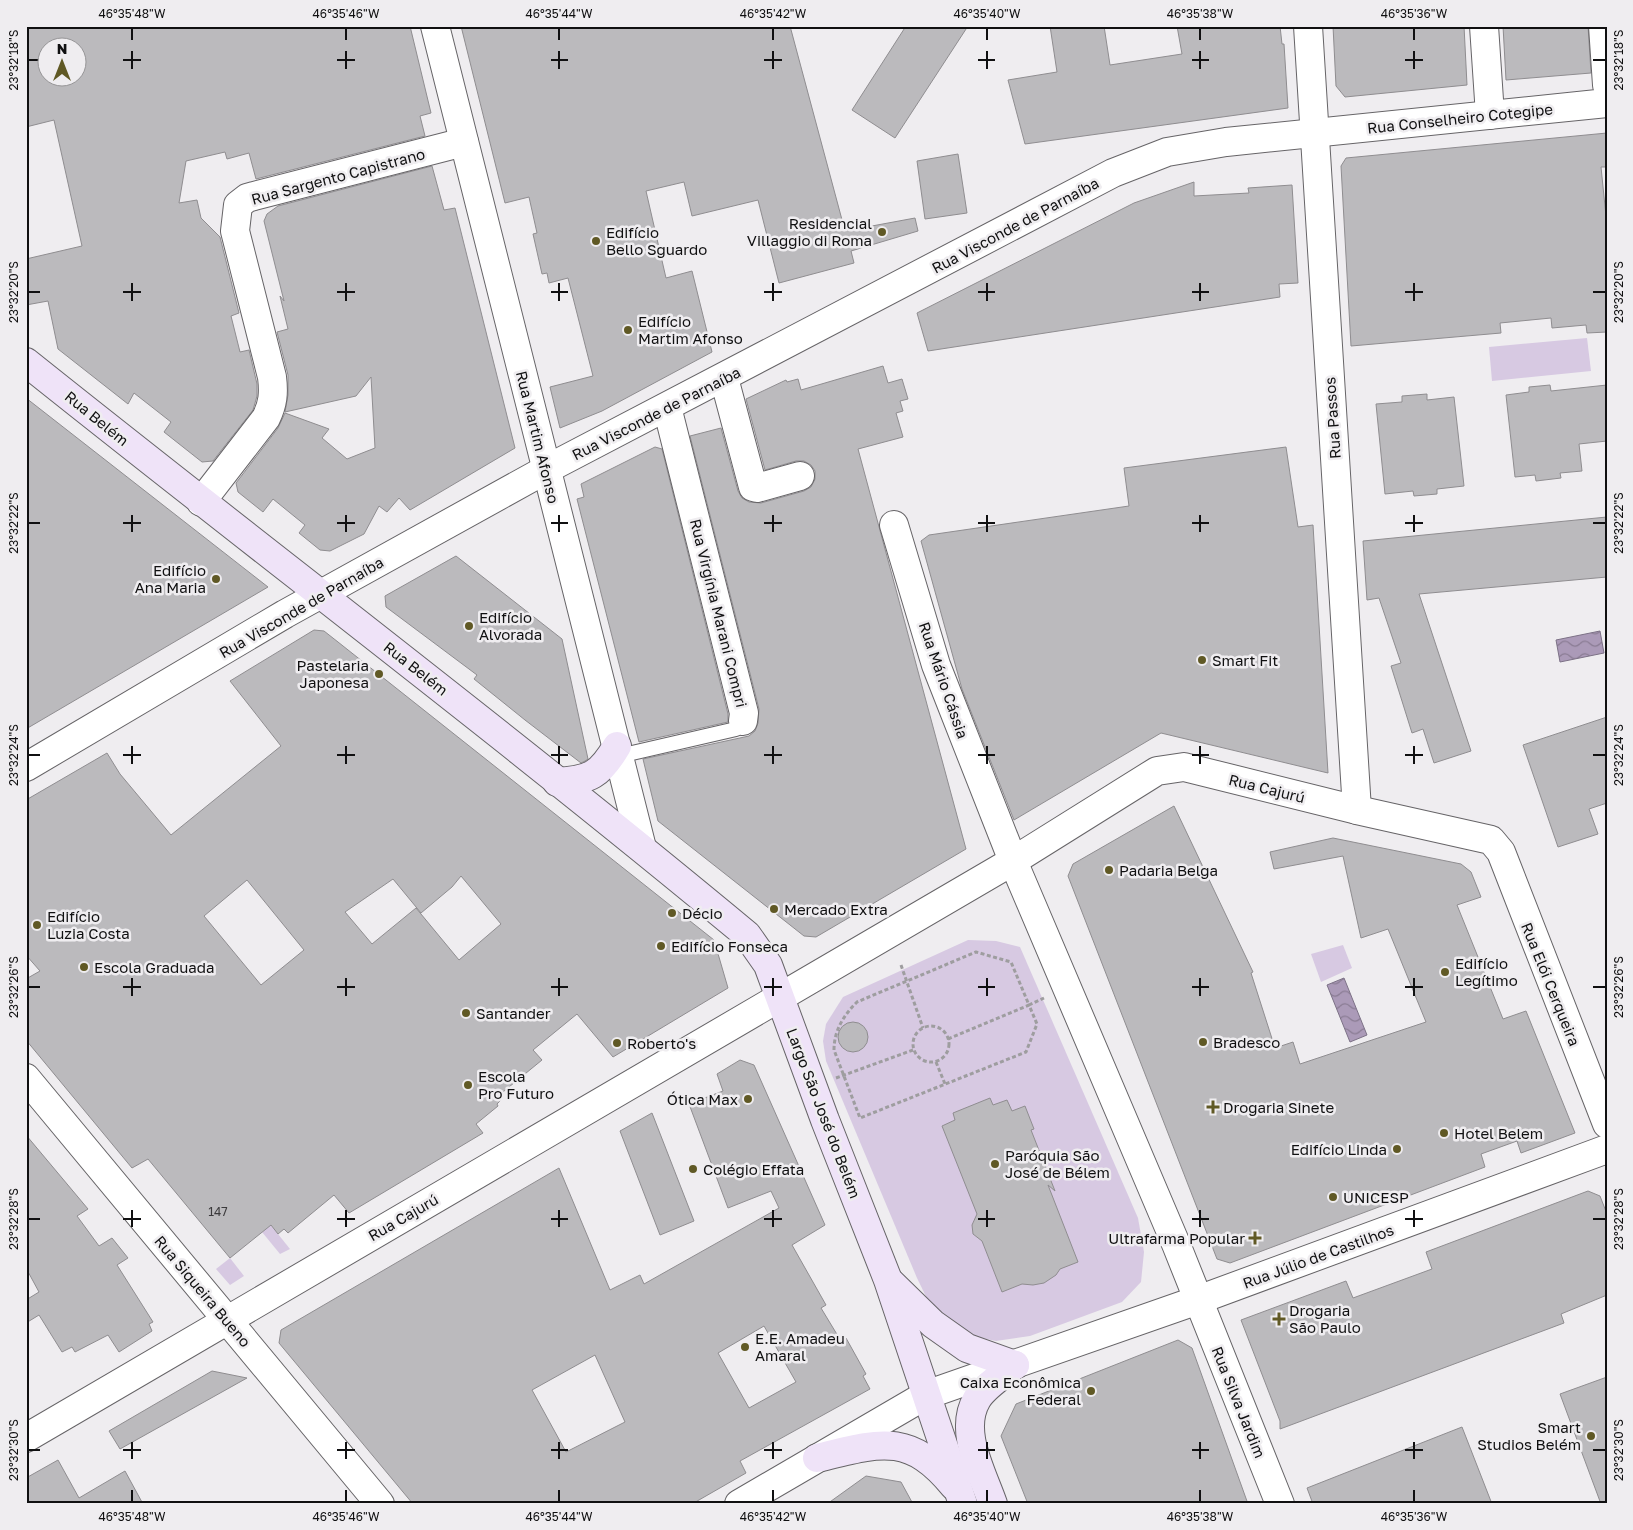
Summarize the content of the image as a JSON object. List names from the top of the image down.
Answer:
{
  "streets": {
    "main road": ["Rua Belém", "Largo São José do Belém"],
    "street": [
      "Rua Conselheiro Cotegipe",
      "Rua Sargento Capistrano",
      "Rua Visconde de Parnaíba",
      "Rua Passos",
      "Rua Martim Afonso",
      "Rua Virgínia Marani Compri",
      "Rua Mário Cássia",
      "Rua Cajurú",
      "Rua Elói Cerqueira",
      "Rua Júlio de Castilhos",
      "Rua Siqueira Bueno",
      "Rua Silva Jardim"
    ]
  },
  "crossings": [
    ["Rua Conselheiro Cotegipe", "Rua Visconde de Parnaíba"],
    ["Rua Conselheiro Cotegipe", "Rua Passos"],
    ["Rua Sargento Capistrano", "Rua Belém"],
    ["Rua Sargento Capistrano", "Rua Martim Afonso"],
    ["Rua Visconde de Parnaíba", "Rua Belém"],
    ["Rua Visconde de Parnaíba", "Rua Passos"],
    ["Rua Visconde de Parnaíba", "Rua Martim Afonso"],
    ["Rua Visconde de Parnaíba", "Rua Virgínia Marani Compri"],
    ["Rua Belém", "Rua Martim Afonso"],
    ["Rua Belém", "Rua Cajurú"],
    ["Rua Belém", "Largo São José do Belém"],
    ["Rua Passos", "Rua Cajurú"],
    ["Rua Martim Afonso", "Rua Virgínia Marani Compri"],
    ["Rua Mário Cássia", "Rua Cajurú"],
    ["Rua Cajurú", "Rua Elói Cerqueira"],
    ["Rua Cajurú", "Largo São José do Belém"],
    ["Rua Cajurú", "Rua Siqueira Bueno"],
    ["Rua Júlio de Castilhos", "Rua Silva Jardim"]
  ],
  "places": {
    "other": [
      "Residencial Villaggio di Roma",
      "Edifício Bello Sguardo",
      "Edifício Martim Afonso",
      "Edifício Ana Maria",
      "Edifício Alvorada",
      "Smart Fit",
      "Pastelaria Japonesa",
      "Padaria Belga",
      "Mercado Extra",
      "Décio",
      "Edifício Luzia Costa",
      "Edifício Fonseca",
      "Escola Graduada",
      "Edifício Legítimo",
      "Santander",
      "Bradesco",
      "Roberto's",
      "Escola Pro Futuro",
      "Ótica Max",
      "Hotel Belem",
      "Edifício Linda",
      "Paróquia São José de Bélem",
      "Colégio Effata",
      "UNICESP",
      "E.E. Amadeu Amaral",
      "Caixa Econômica Federal",
      "Smart Studios Belém"
    ],
    "health": ["Drogaria Sinete", "Ultrafarma Popular", "Drogaria São Paulo"]
  },
  "house_numbers": ["147"],
  "north": "top",
  "coordinates": [
    "46°35'48\"W",
    "46°35'46\"W",
    "46°35'44\"W",
    "46°35'42\"W",
    "46°35'40\"W",
    "46°35'38\"W",
    "46°35'36\"W",
    "23°32'18\"S",
    "23°32'20\"S",
    "23°32'22\"S",
    "23°32'24\"S",
    "23°32'26\"S",
    "23°32'28\"S",
    "23°32'30\"S"
  ]
}
